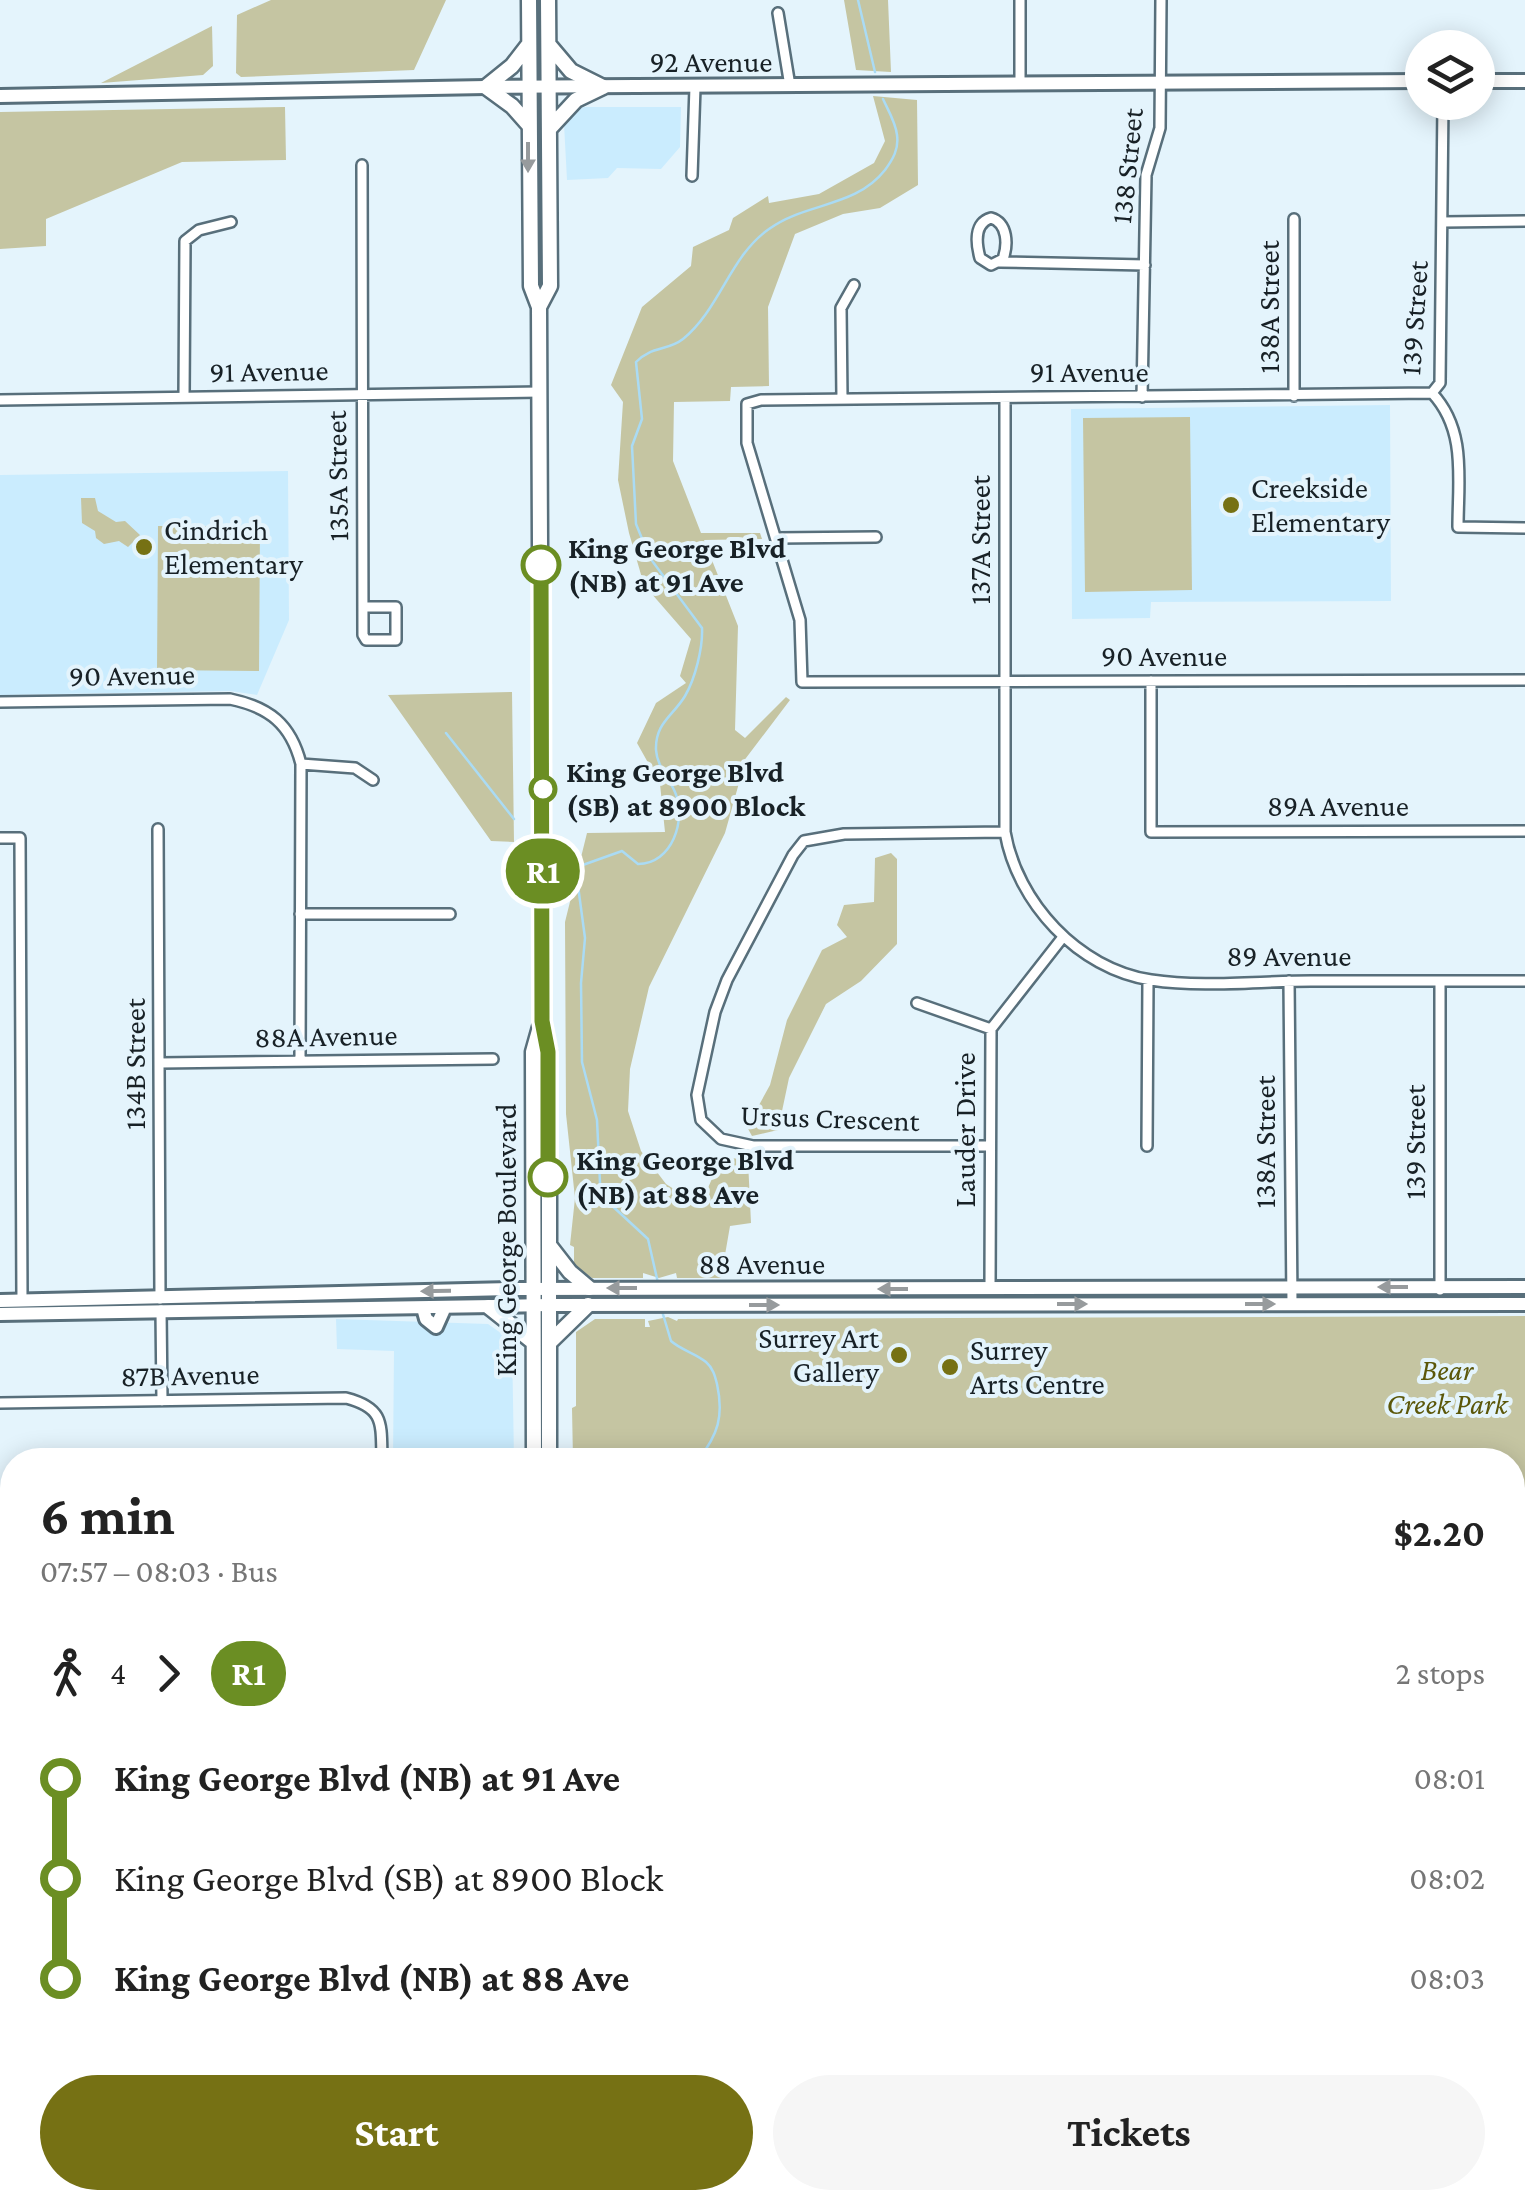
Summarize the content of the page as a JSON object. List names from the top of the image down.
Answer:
{
  "streets": {
    "main road": ["92 Avenue", "King George Boulevard", "88 Avenue"],
    "street": [
      "138 Street",
      "138A Street",
      "139 Street",
      "91 Avenue",
      "135A Street",
      "137A Street",
      "90 Avenue",
      "89A Avenue",
      "89 Avenue",
      "88A Avenue",
      "134B Street",
      "Ursus Crescent",
      "Lauder Drive",
      "87B Avenue"
    ]
  },
  "crossings": [
    ["92 Avenue", "138 Street"],
    ["92 Avenue", "King George Boulevard"],
    ["138 Street", "91 Avenue"],
    ["138A Street", "91 Avenue"],
    ["138A Street", "89 Avenue"],
    ["138A Street", "88 Avenue"],
    ["139 Street", "91 Avenue"],
    ["139 Street", "89 Avenue"],
    ["139 Street", "88 Avenue"],
    ["91 Avenue", "135A Street"],
    ["91 Avenue", "137A Street"],
    ["91 Avenue", "90 Avenue"],
    ["91 Avenue", "King George Boulevard"],
    ["137A Street", "90 Avenue"],
    ["137A Street", "89 Avenue"],
    ["137A Street", "Ursus Crescent"],
    ["137A Street", "Lauder Drive"],
    ["90 Avenue", "89A Avenue"],
    ["89 Avenue", "Lauder Drive"],
    ["88A Avenue", "134B Street"],
    ["134B Street", "88 Avenue"],
    ["134B Street", "87B Avenue"],
    ["Ursus Crescent", "Lauder Drive"],
    ["Lauder Drive", "88 Avenue"],
    ["King George Boulevard", "88 Avenue"]
  ],
  "parks": ["Bear Creek Park"],
  "places": [
    "Creekside Elementary",
    "Cindrich Elementary",
    "King George Blvd (NB) at 91 Ave",
    "King George Blvd (SB) at 8900 Block",
    "King George Blvd (NB) at 88 Ave",
    "Surrey Art Gallery",
    "Surrey Arts Centre"
  ],
  "lines": ["bus line R1"],
  "page": {
    "on_map": "R1",
    "heading": ["6 min", "07:57 – 08:03 · Bus", "$2.20"],
    "legs": ["4", "R1", "2 stops"],
    "list": [
      {
        "name": "King George Blvd (NB) at 91 Ave",
        "value": "08:01"
      },
      {
        "name": "King George Blvd (SB) at 8900 Block",
        "value": "08:02"
      },
      {
        "name": "King George Blvd (NB) at 88 Ave",
        "value": "08:03"
      }
    ],
    "buttons": ["Start", "Tickets"]
  }
}
